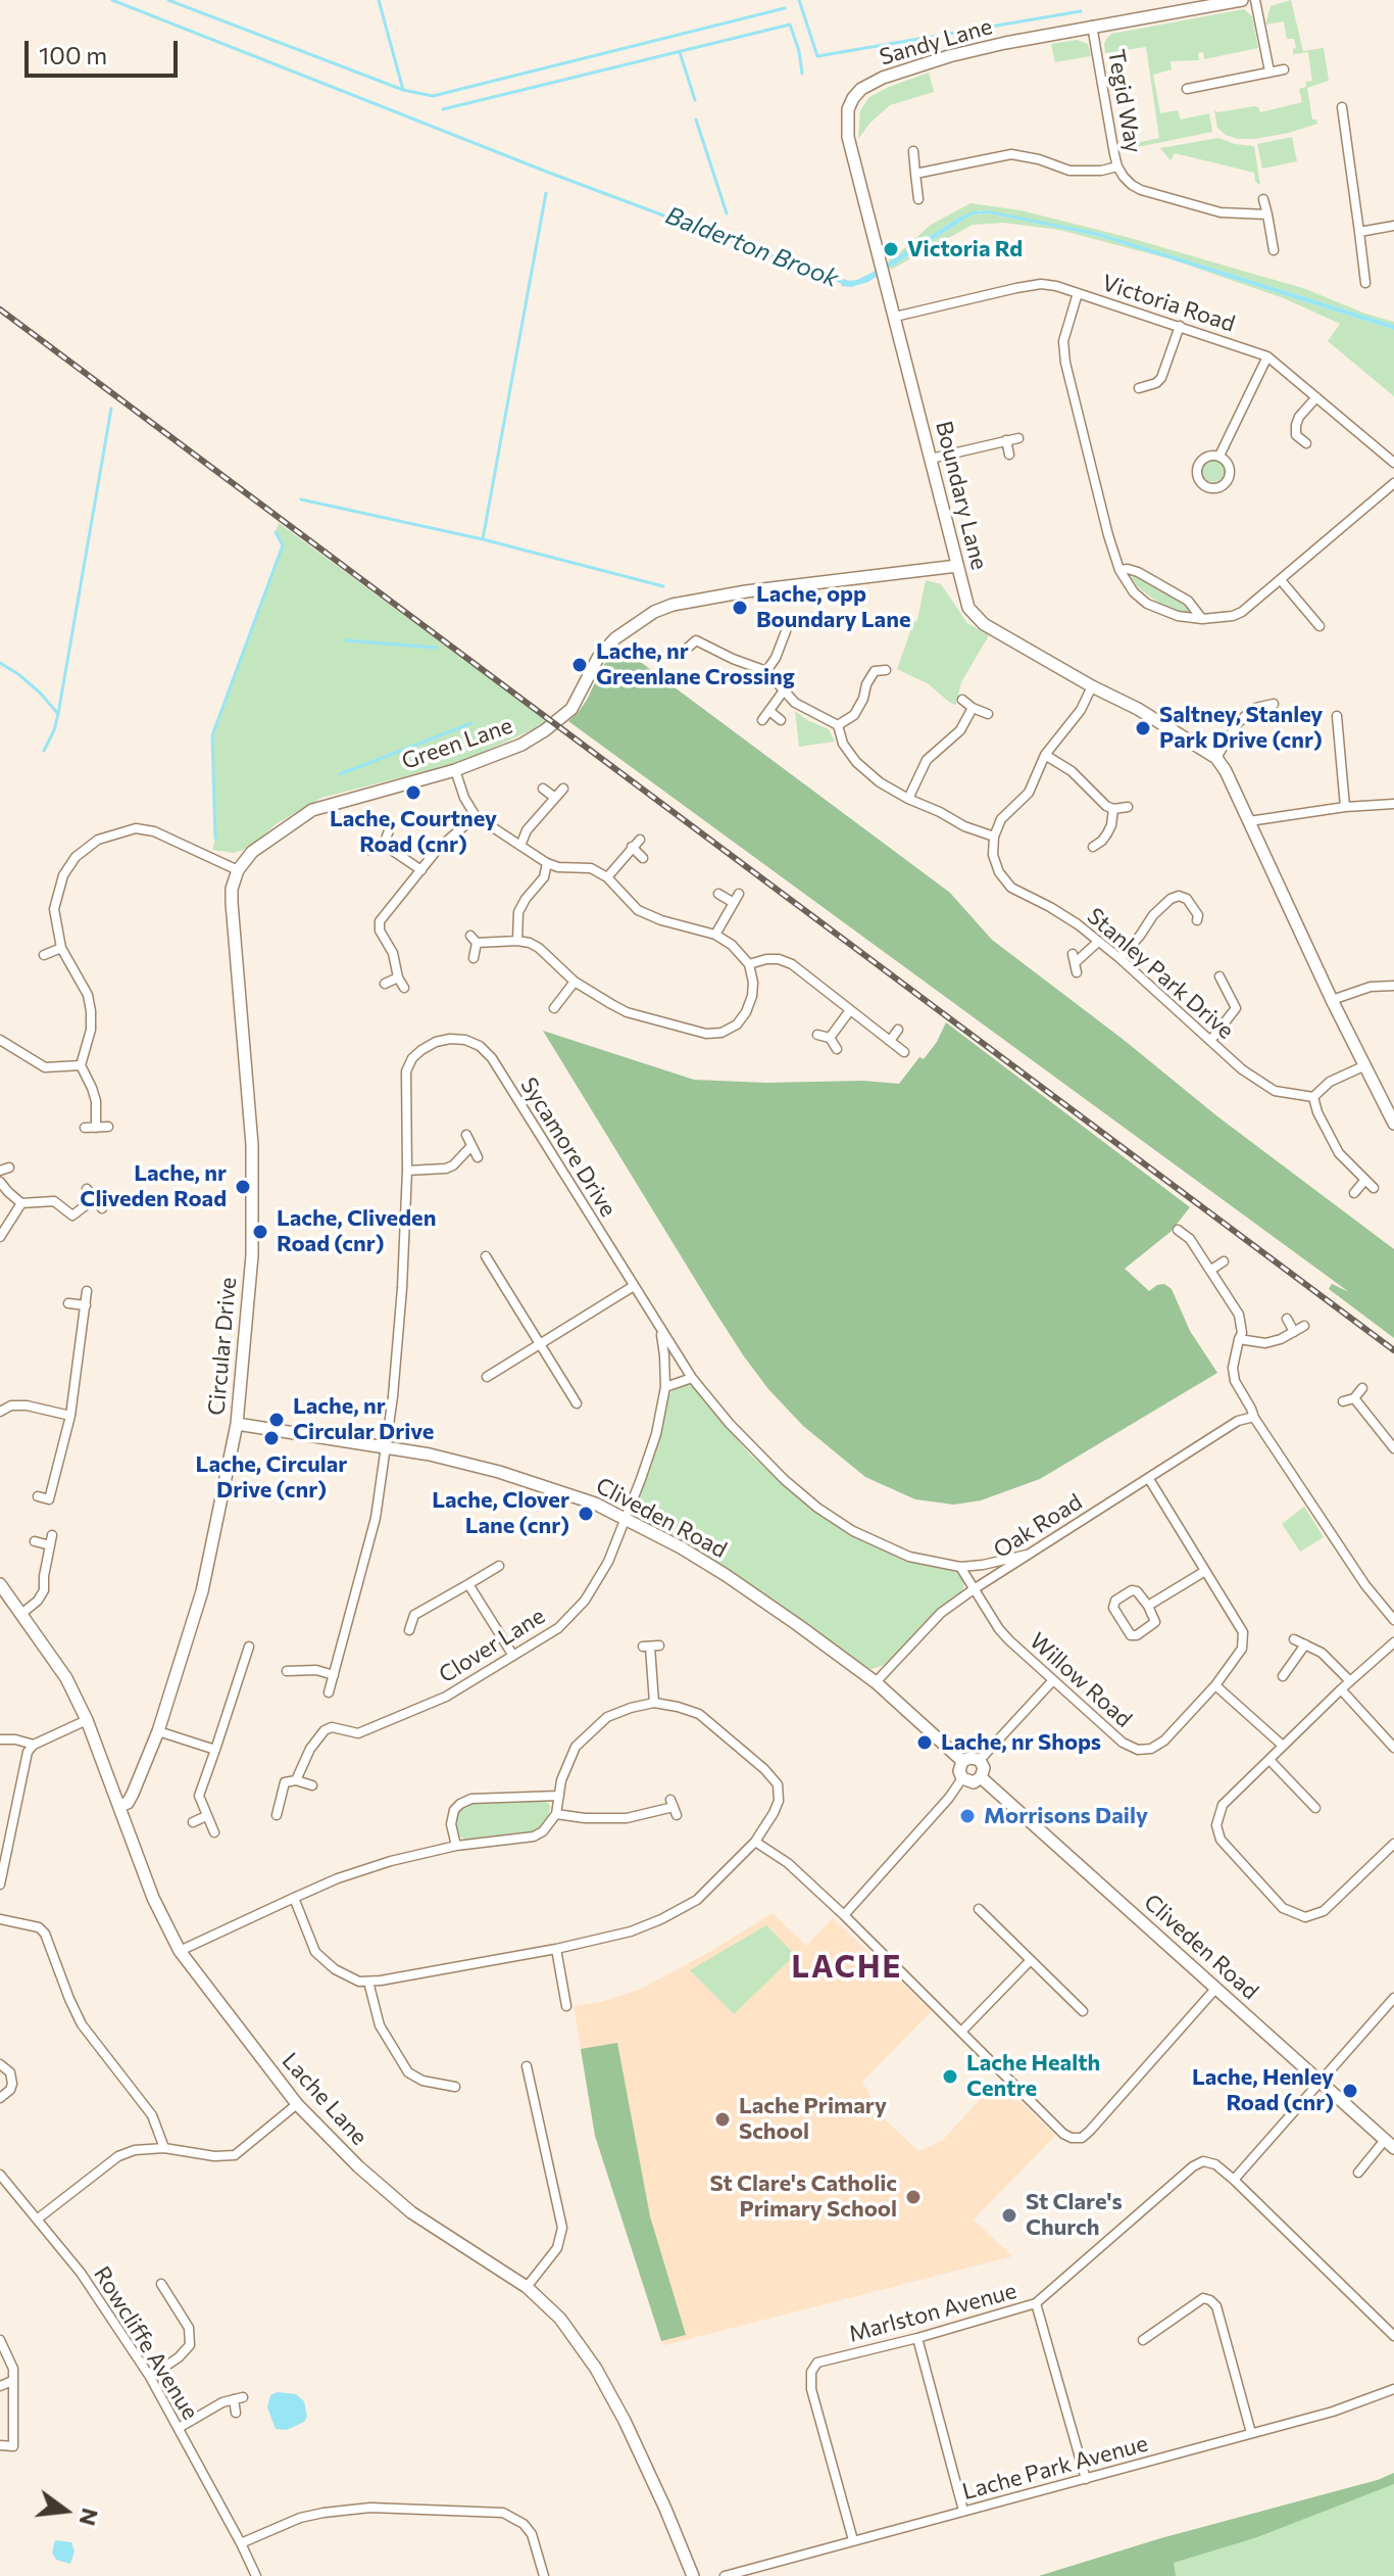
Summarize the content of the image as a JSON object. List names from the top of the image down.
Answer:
{
  "streets": {
    "street": [
      "Sandy Lane",
      "Tegid Way",
      "Victoria Road",
      "Boundary Lane",
      "Green Lane",
      "Stanley Park Drive",
      "Sycamore Drive",
      "Circular Drive",
      "Cliveden Road",
      "Oak Road",
      "Clover Lane",
      "Willow Road",
      "Lache Lane",
      "Marlston Avenue",
      "Rowcliffe Avenue",
      "Lache Park Avenue"
    ]
  },
  "crossings": [
    ["Sandy Lane", "Tegid Way"],
    ["Sandy Lane", "Boundary Lane"],
    ["Victoria Road", "Boundary Lane"],
    ["Boundary Lane", "Green Lane"],
    ["Green Lane", "Circular Drive"],
    ["Sycamore Drive", "Cliveden Road"],
    ["Sycamore Drive", "Oak Road"],
    ["Sycamore Drive", "Clover Lane"],
    ["Circular Drive", "Cliveden Road"],
    ["Circular Drive", "Lache Lane"],
    ["Cliveden Road", "Oak Road"],
    ["Cliveden Road", "Clover Lane"],
    ["Oak Road", "Willow Road"],
    ["Marlston Avenue", "Lache Park Avenue"]
  ],
  "districts": ["LACHE"],
  "water": ["Balderton Brook"],
  "places": [
    "Victoria Rd",
    "Lache, opp Boundary Lane",
    "Lache, nr Greenlane Crossing",
    "Saltney, Stanley Park Drive (cnr)",
    "Lache, Courtney Road (cnr)",
    "Lache, nr Cliveden Road",
    "Lache, Cliveden Road (cnr)",
    "Lache, nr Circular Drive",
    "Lache, Circular Drive (cnr)",
    "Lache, Clover Lane (cnr)",
    "Lache, nr Shops",
    "Morrisons Daily",
    "Lache Health Centre",
    "Lache, Henley Road (cnr)",
    "Lache Primary School",
    "St Clare's Catholic Primary School",
    "St Clare's Church"
  ],
  "scale_bar": "100 m",
  "north": "right"
}
